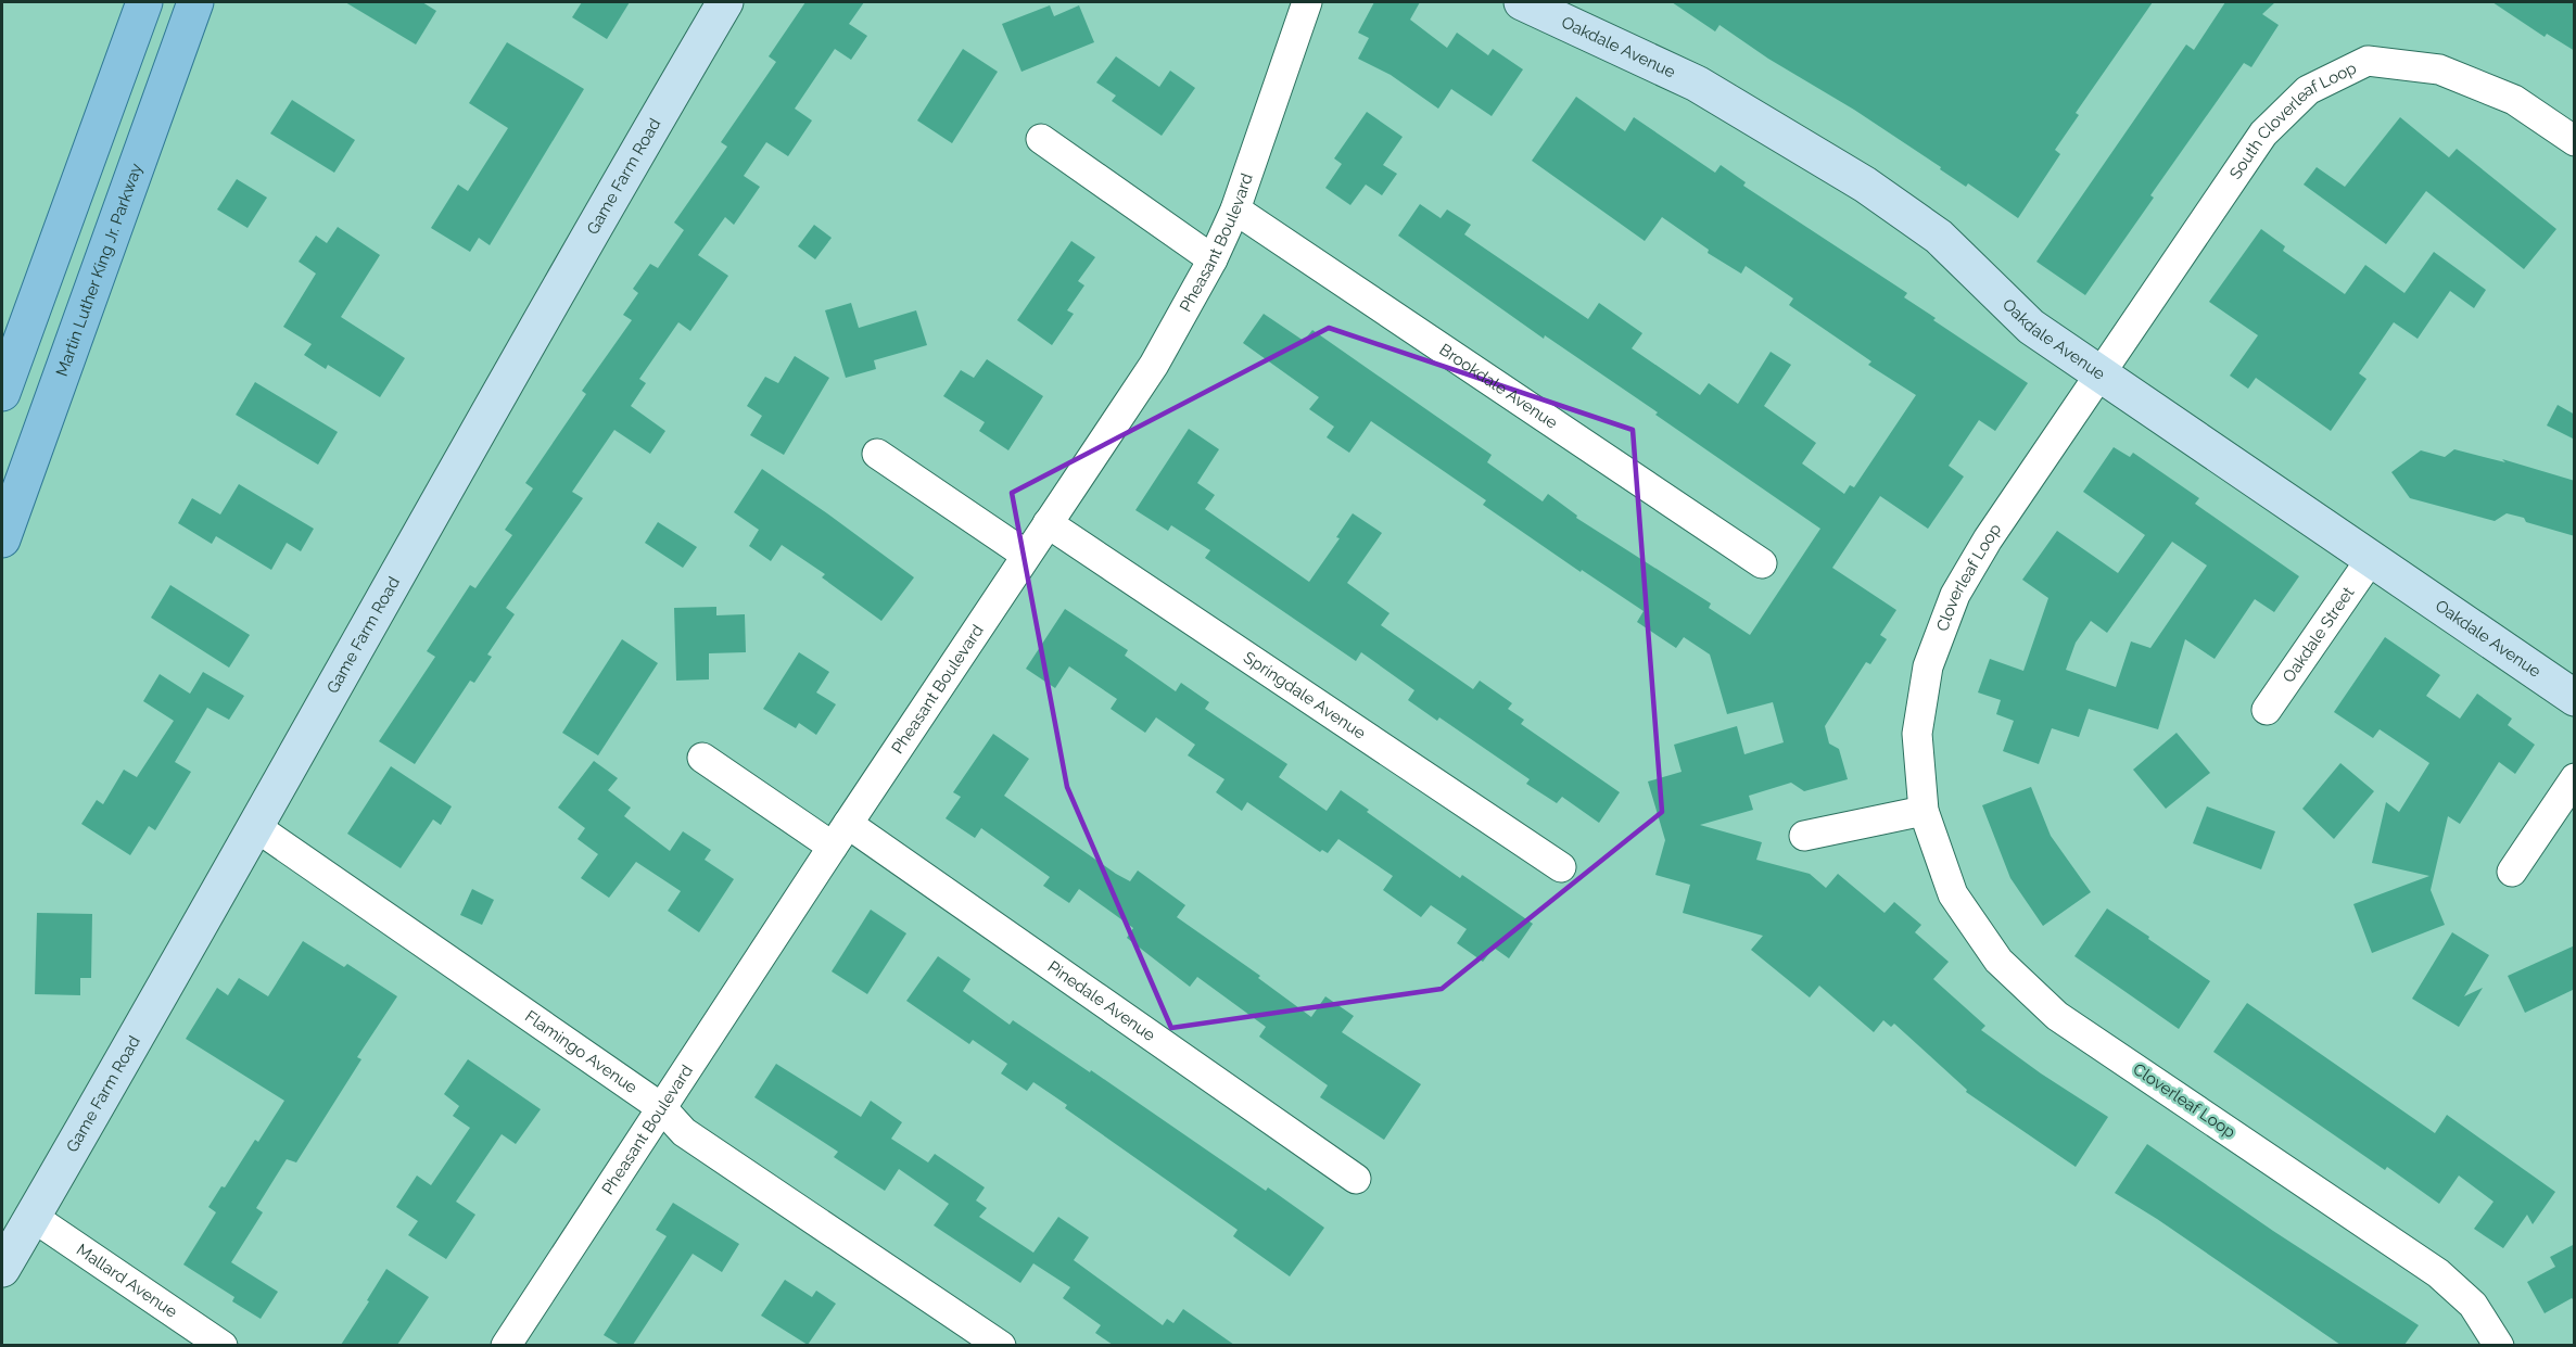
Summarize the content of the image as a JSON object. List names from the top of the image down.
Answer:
{
  "streets": {
    "main road": ["Martin Luther King Jr. Parkway"],
    "street": [
      "Oakdale Avenue",
      "South Cloverleaf Loop",
      "Game Farm Road",
      "Pheasant Boulevard",
      "Brookdale Avenue",
      "Cloverleaf Loop",
      "Oakdale Street",
      "Springdale Avenue",
      "Pinedale Avenue",
      "Flamingo Avenue",
      "Mallard Avenue"
    ]
  },
  "crossings": [
    ["Oakdale Avenue", "South Cloverleaf Loop"],
    ["Oakdale Avenue", "Cloverleaf Loop"],
    ["Oakdale Avenue", "Oakdale Street"],
    ["South Cloverleaf Loop", "Cloverleaf Loop"],
    ["Game Farm Road", "Flamingo Avenue"],
    ["Game Farm Road", "Mallard Avenue"],
    ["Pheasant Boulevard", "Brookdale Avenue"],
    ["Pheasant Boulevard", "Springdale Avenue"],
    ["Pheasant Boulevard", "Pinedale Avenue"],
    ["Pheasant Boulevard", "Flamingo Avenue"]
  ]
}
